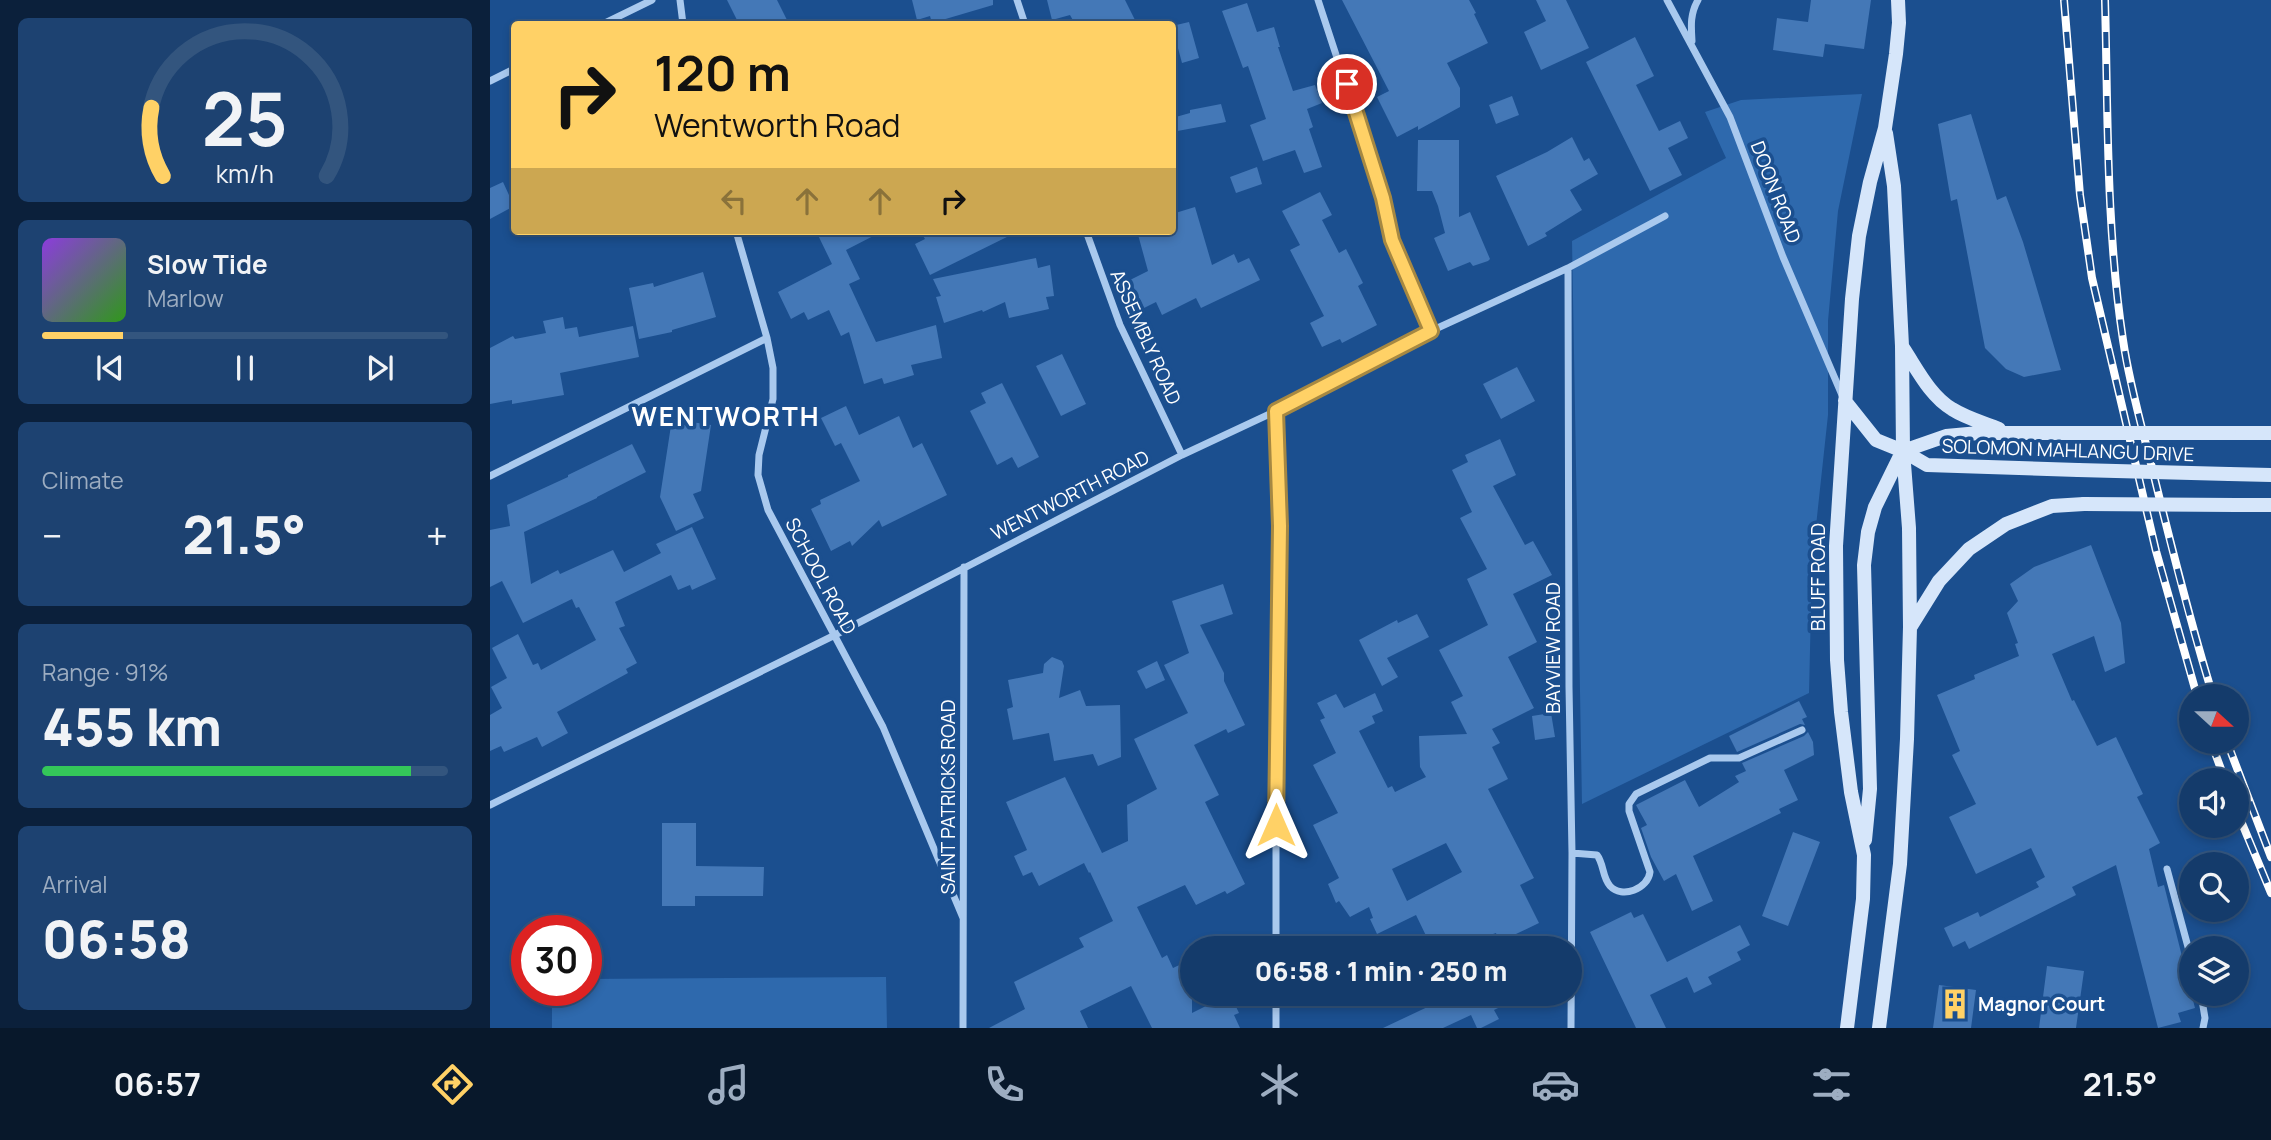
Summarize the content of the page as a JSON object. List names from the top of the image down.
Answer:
{
  "streets": {
    "main road": ["SOLOMON MAHLANGU DRIVE", "BLUFF ROAD"],
    "street": [
      "DOON ROAD",
      "ASSEMBLY ROAD",
      "WENTWORTH ROAD",
      "SCHOOL ROAD",
      "BAYVIEW ROAD",
      "SAINT PATRICKS ROAD"
    ]
  },
  "crossings": [
    ["DOON ROAD", "BLUFF ROAD"],
    ["ASSEMBLY ROAD", "WENTWORTH ROAD"],
    ["SOLOMON MAHLANGU DRIVE", "BLUFF ROAD"],
    ["WENTWORTH ROAD", "SCHOOL ROAD"],
    ["WENTWORTH ROAD", "BAYVIEW ROAD"],
    ["WENTWORTH ROAD", "SAINT PATRICKS ROAD"],
    ["SCHOOL ROAD", "SAINT PATRICKS ROAD"]
  ],
  "districts": ["WENTWORTH"],
  "places": {
    "building": ["Magnor Court"]
  },
  "north": "right",
  "page": {
    "turn": ["120 m", "Wentworth Road"],
    "song": ["Slow Tide", "Marlow"],
    "tile": [
      "Climate",
      ["Range · 91%", "455 km"],
      ["Arrival", "06:58"]
    ],
    "heat": ["−", "21.5°", "+"],
    "limit": "30",
    "trip": "06:58 · 1 min · 250 m",
    "tabs": ["06:57", "21.5°"],
    "gauge": ["25", "km/h"]
  }
}
